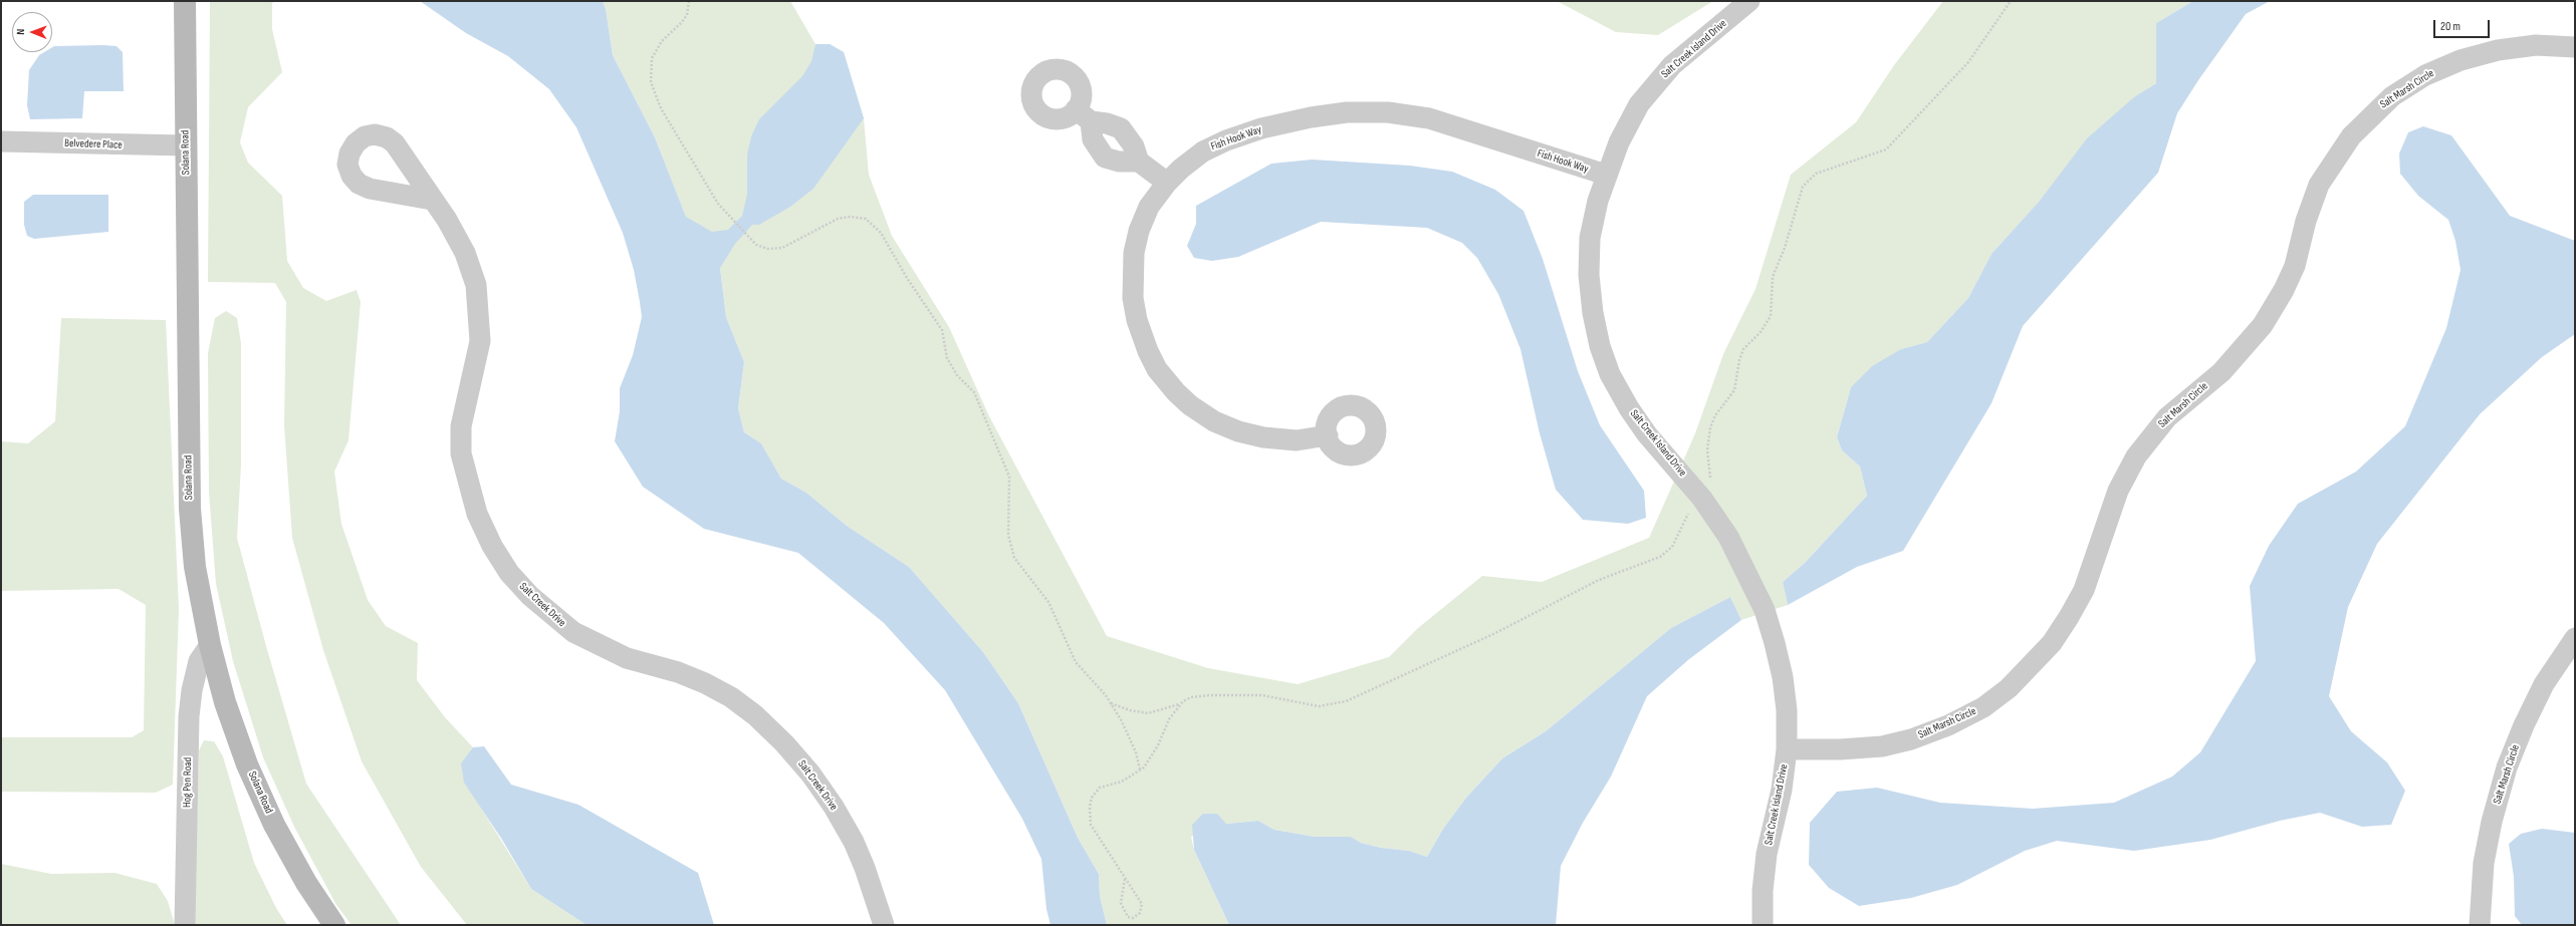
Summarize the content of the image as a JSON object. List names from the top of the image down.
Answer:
{
  "streets": {
    "street": [
      "Salt Creek Island Drive",
      "Salt Marsh Circle",
      "Fish Hook Way",
      "Belvedere Place",
      "Solana Road",
      "Salt Creek Drive",
      "Hog Pen Road"
    ]
  },
  "crossings": [
    ["Salt Creek Island Drive", "Salt Marsh Circle"],
    ["Salt Creek Island Drive", "Fish Hook Way"],
    ["Belvedere Place", "Solana Road"],
    ["Solana Road", "Hog Pen Road"]
  ],
  "scale_bar": "20 m",
  "north": "left"
}
